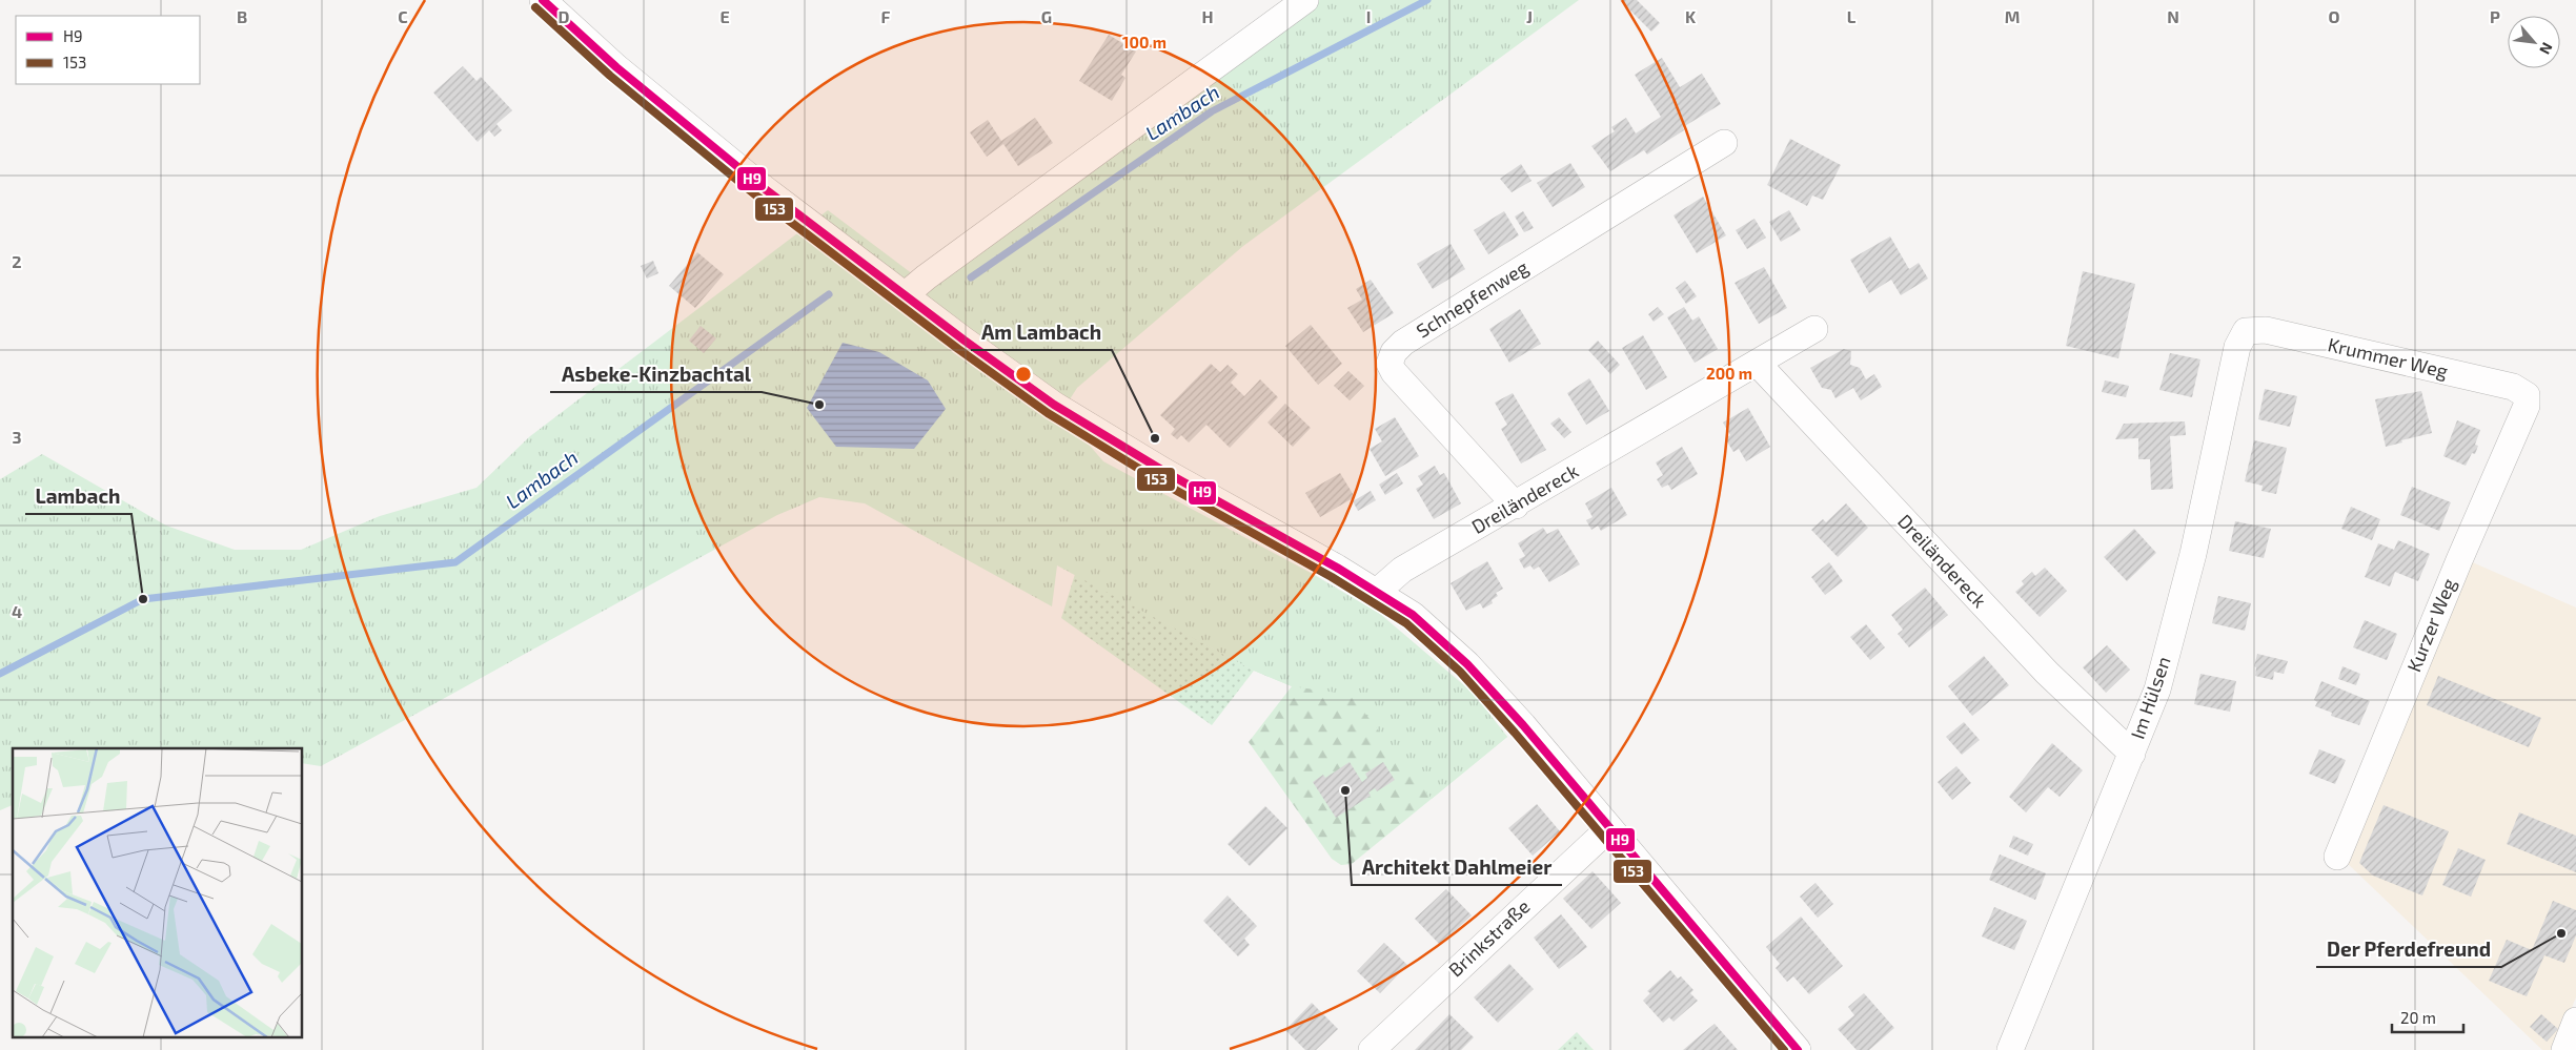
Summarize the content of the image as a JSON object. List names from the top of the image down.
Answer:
{
  "streets": {
    "street": [
      "Schnepfenweg",
      "Krummer Weg",
      "Dreiländereck",
      "Kurzer Weg",
      "Im Hülsen",
      "Brinkstraße"
    ]
  },
  "crossings": [
    ["Schnepfenweg", "Dreiländereck"],
    ["Krummer Weg", "Kurzer Weg"],
    ["Krummer Weg", "Im Hülsen"],
    ["Dreiländereck", "Im Hülsen"]
  ],
  "water": ["Lambach"],
  "places": [
    "Asbeke-Kinzbachtal",
    "Am Lambach",
    "Lambach",
    "Architekt Dahlmeier",
    "Der Pferdefreund"
  ],
  "lines": ["transit line H9", "transit line 153"],
  "legend": ["H9", "153"],
  "scale_bar": "20 m",
  "north": "bottom right",
  "grid": {
    "columns": [
      "B",
      "C",
      "D",
      "E",
      "F",
      "G",
      "H",
      "I",
      "J",
      "K",
      "L",
      "M",
      "N",
      "O",
      "P"
    ],
    "rows": ["2", "3", "4"]
  },
  "rings": ["100 m", "200 m"]
}
